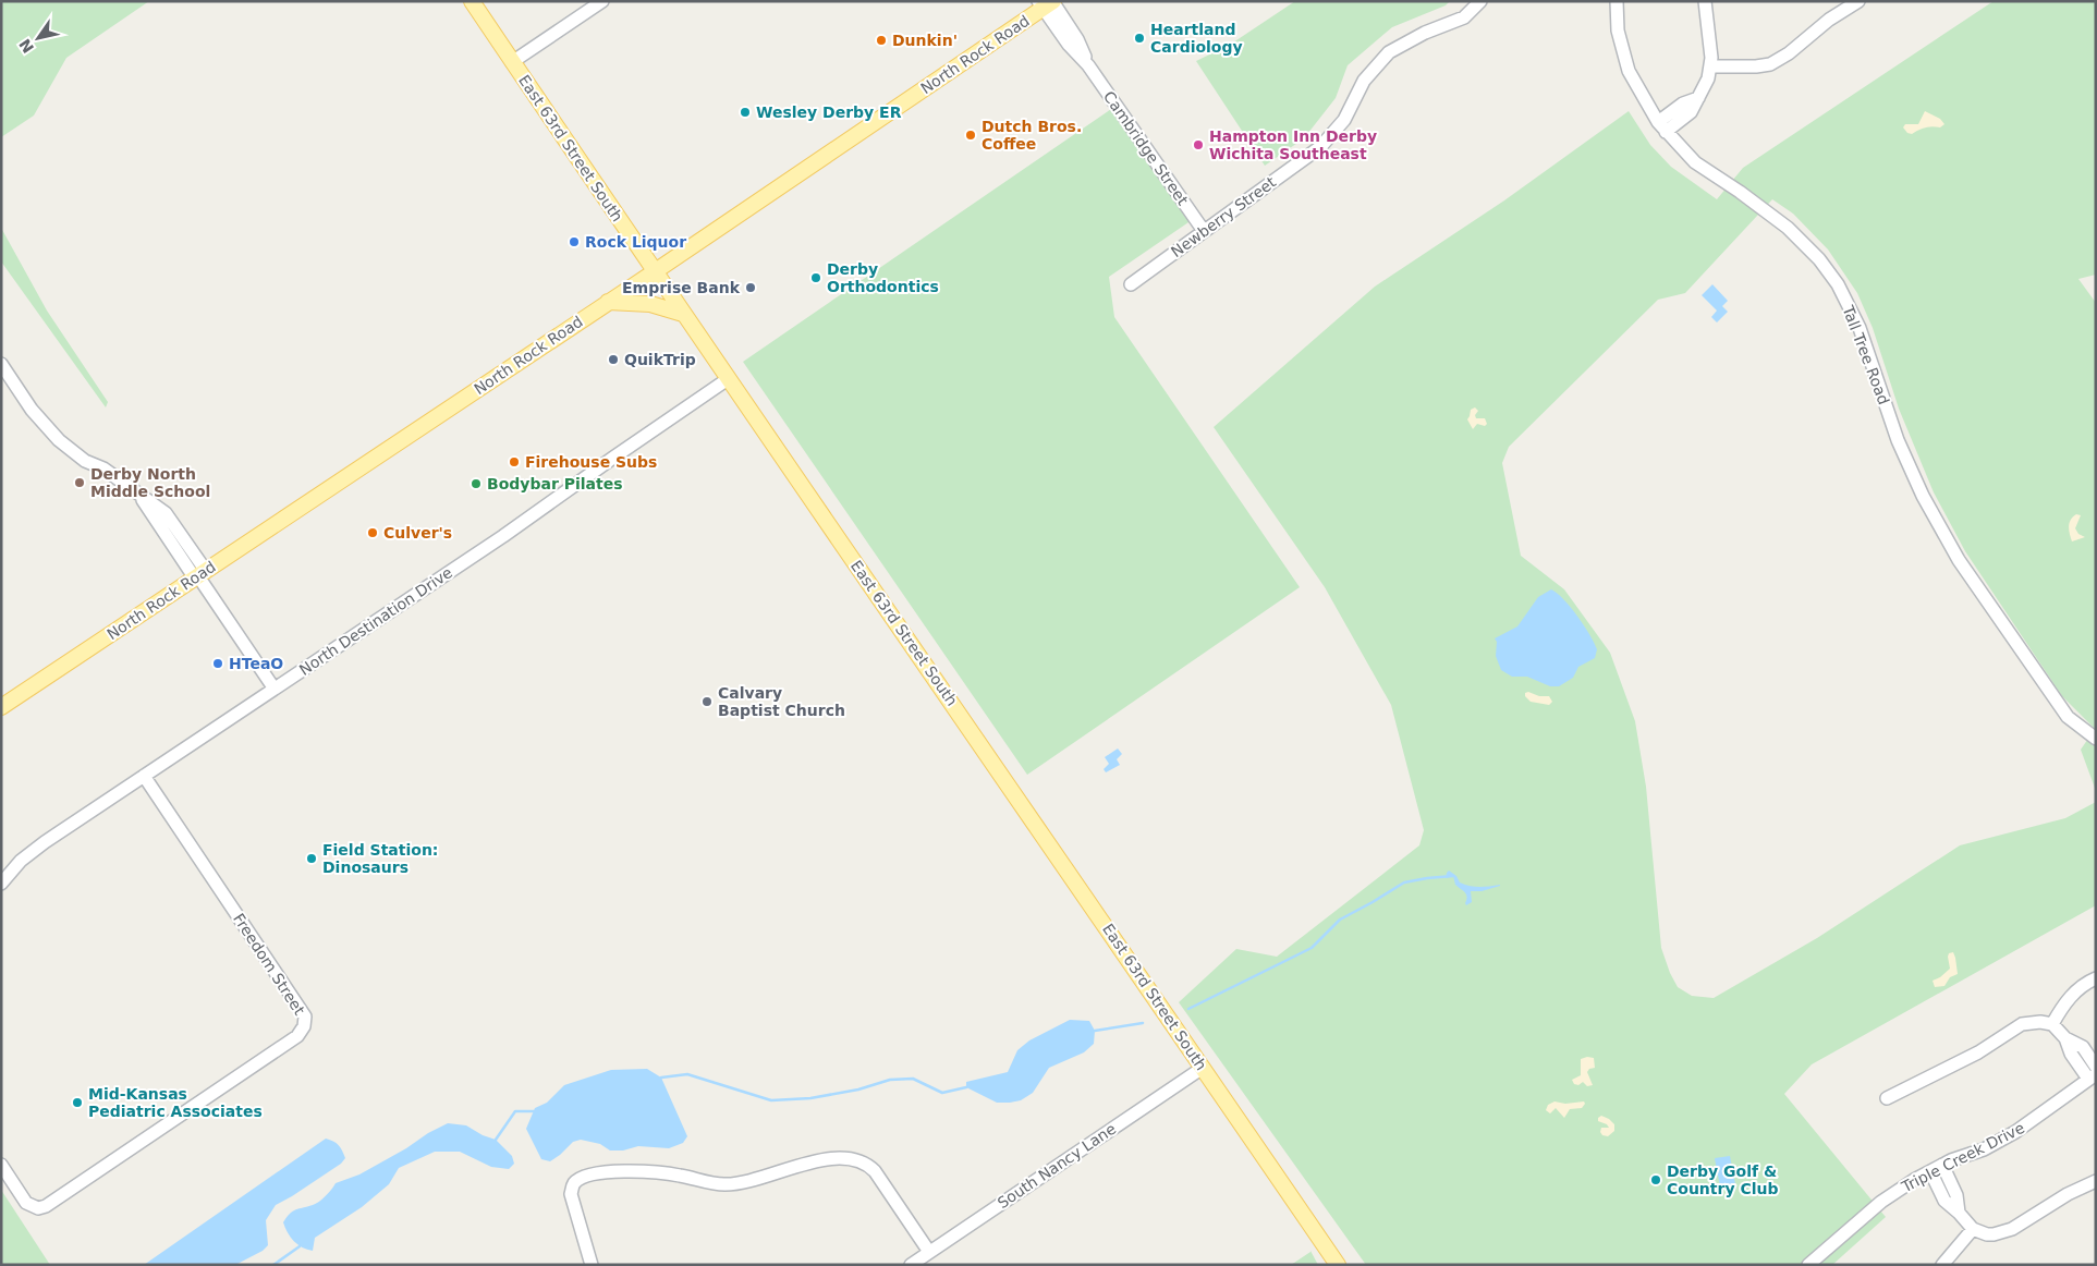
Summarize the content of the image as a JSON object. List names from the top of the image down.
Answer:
{
  "streets": {
    "main road": ["North Rock Road", "East 63rd Street South"],
    "street": [
      "Cambridge Street",
      "Newberry Street",
      "Tall Tree Road",
      "North Destination Drive",
      "Freedom Street",
      "Triple Creek Drive",
      "South Nancy Lane"
    ]
  },
  "crossings": [
    ["North Rock Road", "East 63rd Street South"],
    ["North Rock Road", "Cambridge Street"],
    ["East 63rd Street South", "North Destination Drive"],
    ["East 63rd Street South", "South Nancy Lane"],
    ["Cambridge Street", "Newberry Street"],
    ["North Destination Drive", "Freedom Street"]
  ],
  "places": [
    "Heartland Cardiology",
    "Dunkin'",
    "Wesley Derby ER",
    "Dutch Bros. Coffee",
    "Hampton Inn Derby Wichita Southeast",
    "Rock Liquor",
    "Derby Orthodontics",
    "Emprise Bank",
    "QuikTrip",
    "Firehouse Subs",
    "Derby North Middle School",
    "Bodybar Pilates",
    "Culver's",
    "HTeaO",
    "Calvary Baptist Church",
    "Field Station: Dinosaurs",
    "Mid-Kansas Pediatric Associates",
    "Derby Golf & Country Club"
  ],
  "north": "bottom left"
}
